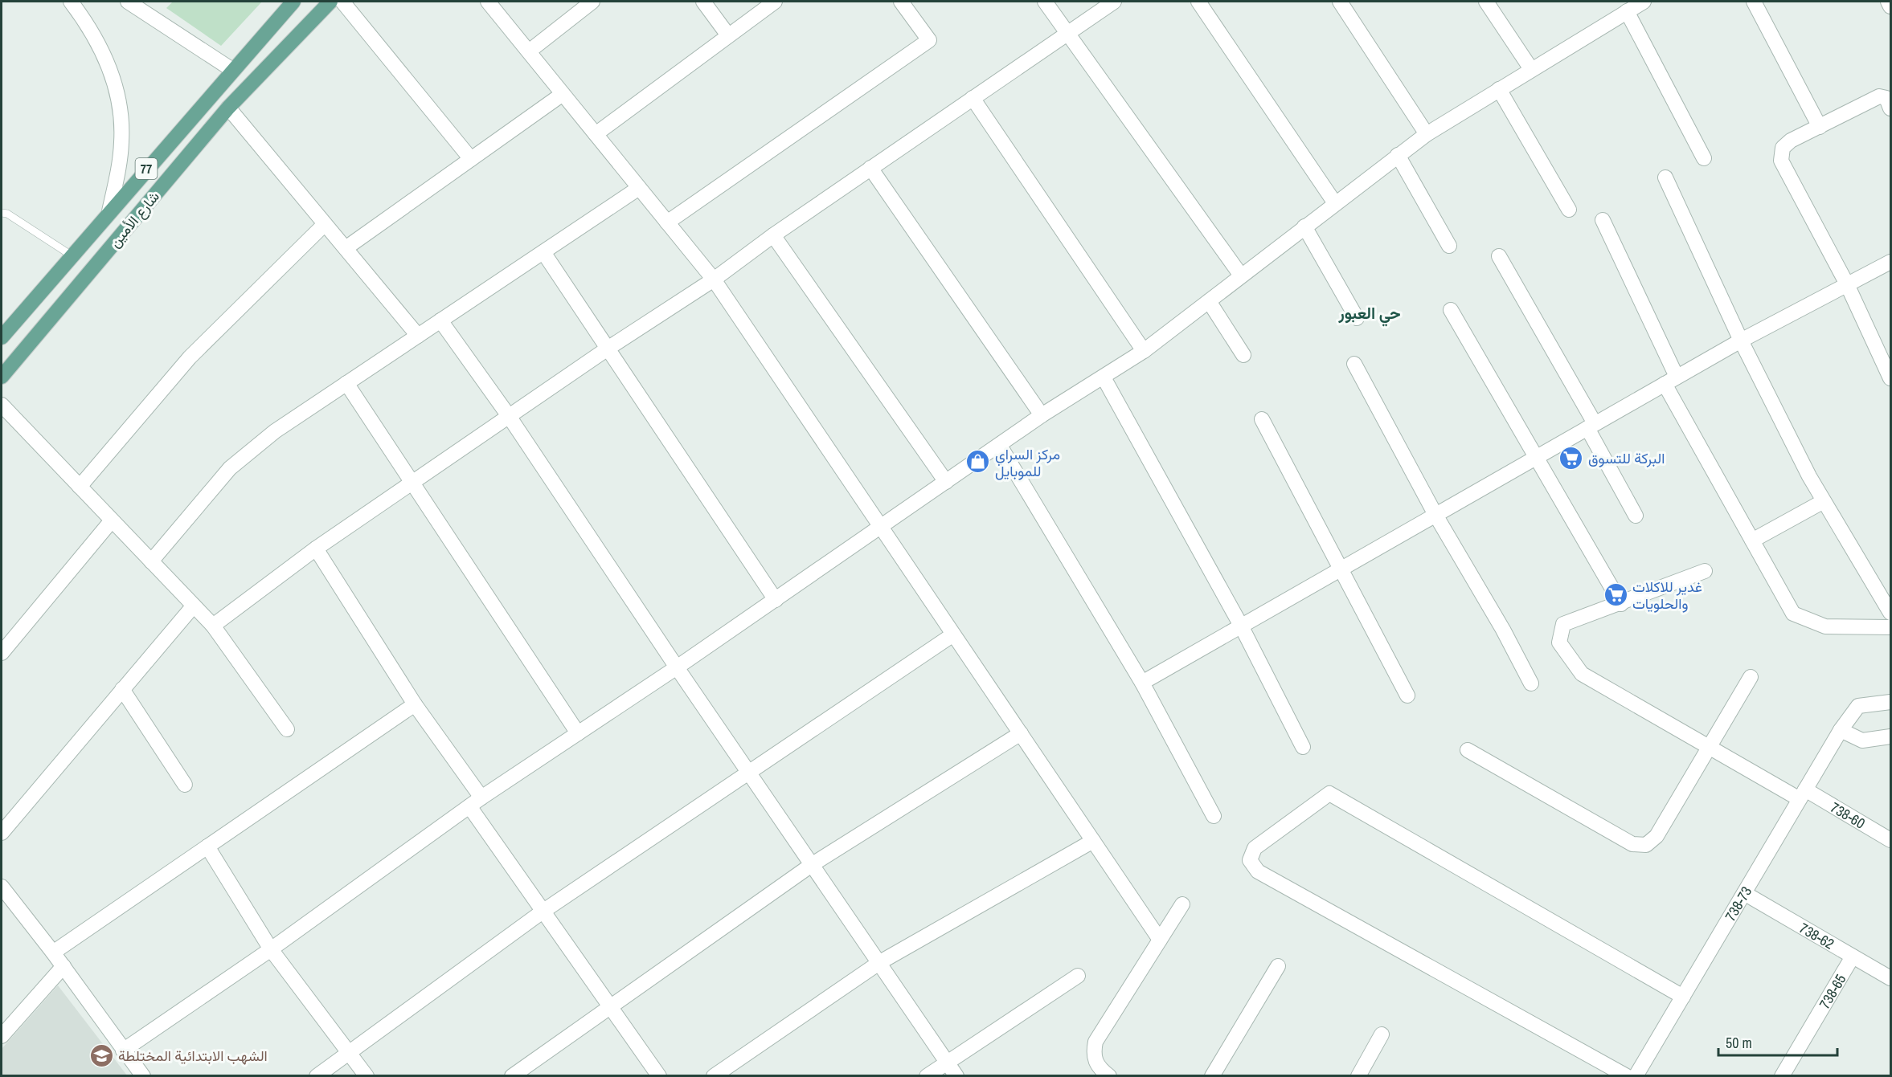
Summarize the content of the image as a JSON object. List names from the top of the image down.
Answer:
{
  "streets": {
    "main road": ["77", "شارع الأمين"],
    "street": [
      "738-60",
      "738-73",
      "738-62",
      "738-65"
    ]
  },
  "crossings": [
    ["738-60", "738-73"],
    ["738-73", "738-62"],
    ["738-62", "738-65"]
  ],
  "districts": ["حي العبور"],
  "places": {
    "supermarket": ["البركة للتسوق", "غدير للاكلات والحلويات"],
    "shop": ["مركز السراي للموبايل"],
    "school or university": ["الشهب الابتدائية المختلطة"]
  },
  "scale_bar": "50 m"
}
